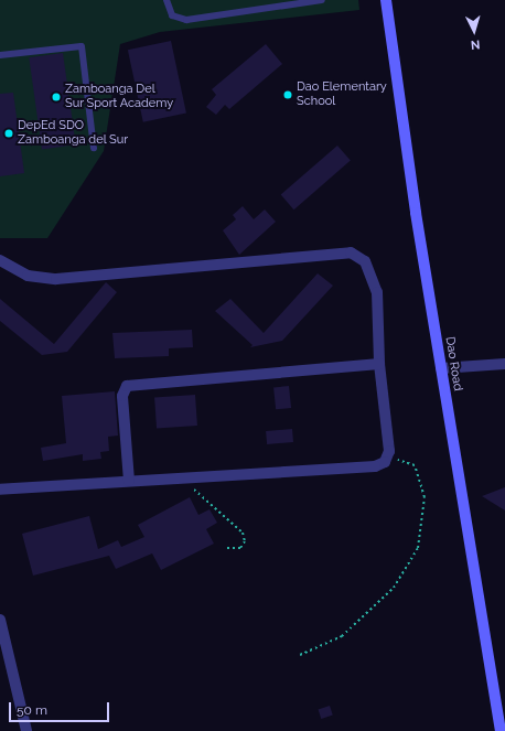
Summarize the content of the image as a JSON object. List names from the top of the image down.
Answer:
{
  "streets": {
    "street": ["Dao Road"]
  },
  "places": ["Dao Elementary School", "Zamboanga Del Sur Sport Academy", "DepEd SDO Zamboanga del Sur"],
  "scale_bar": "50 m",
  "north": "bottom"
}
